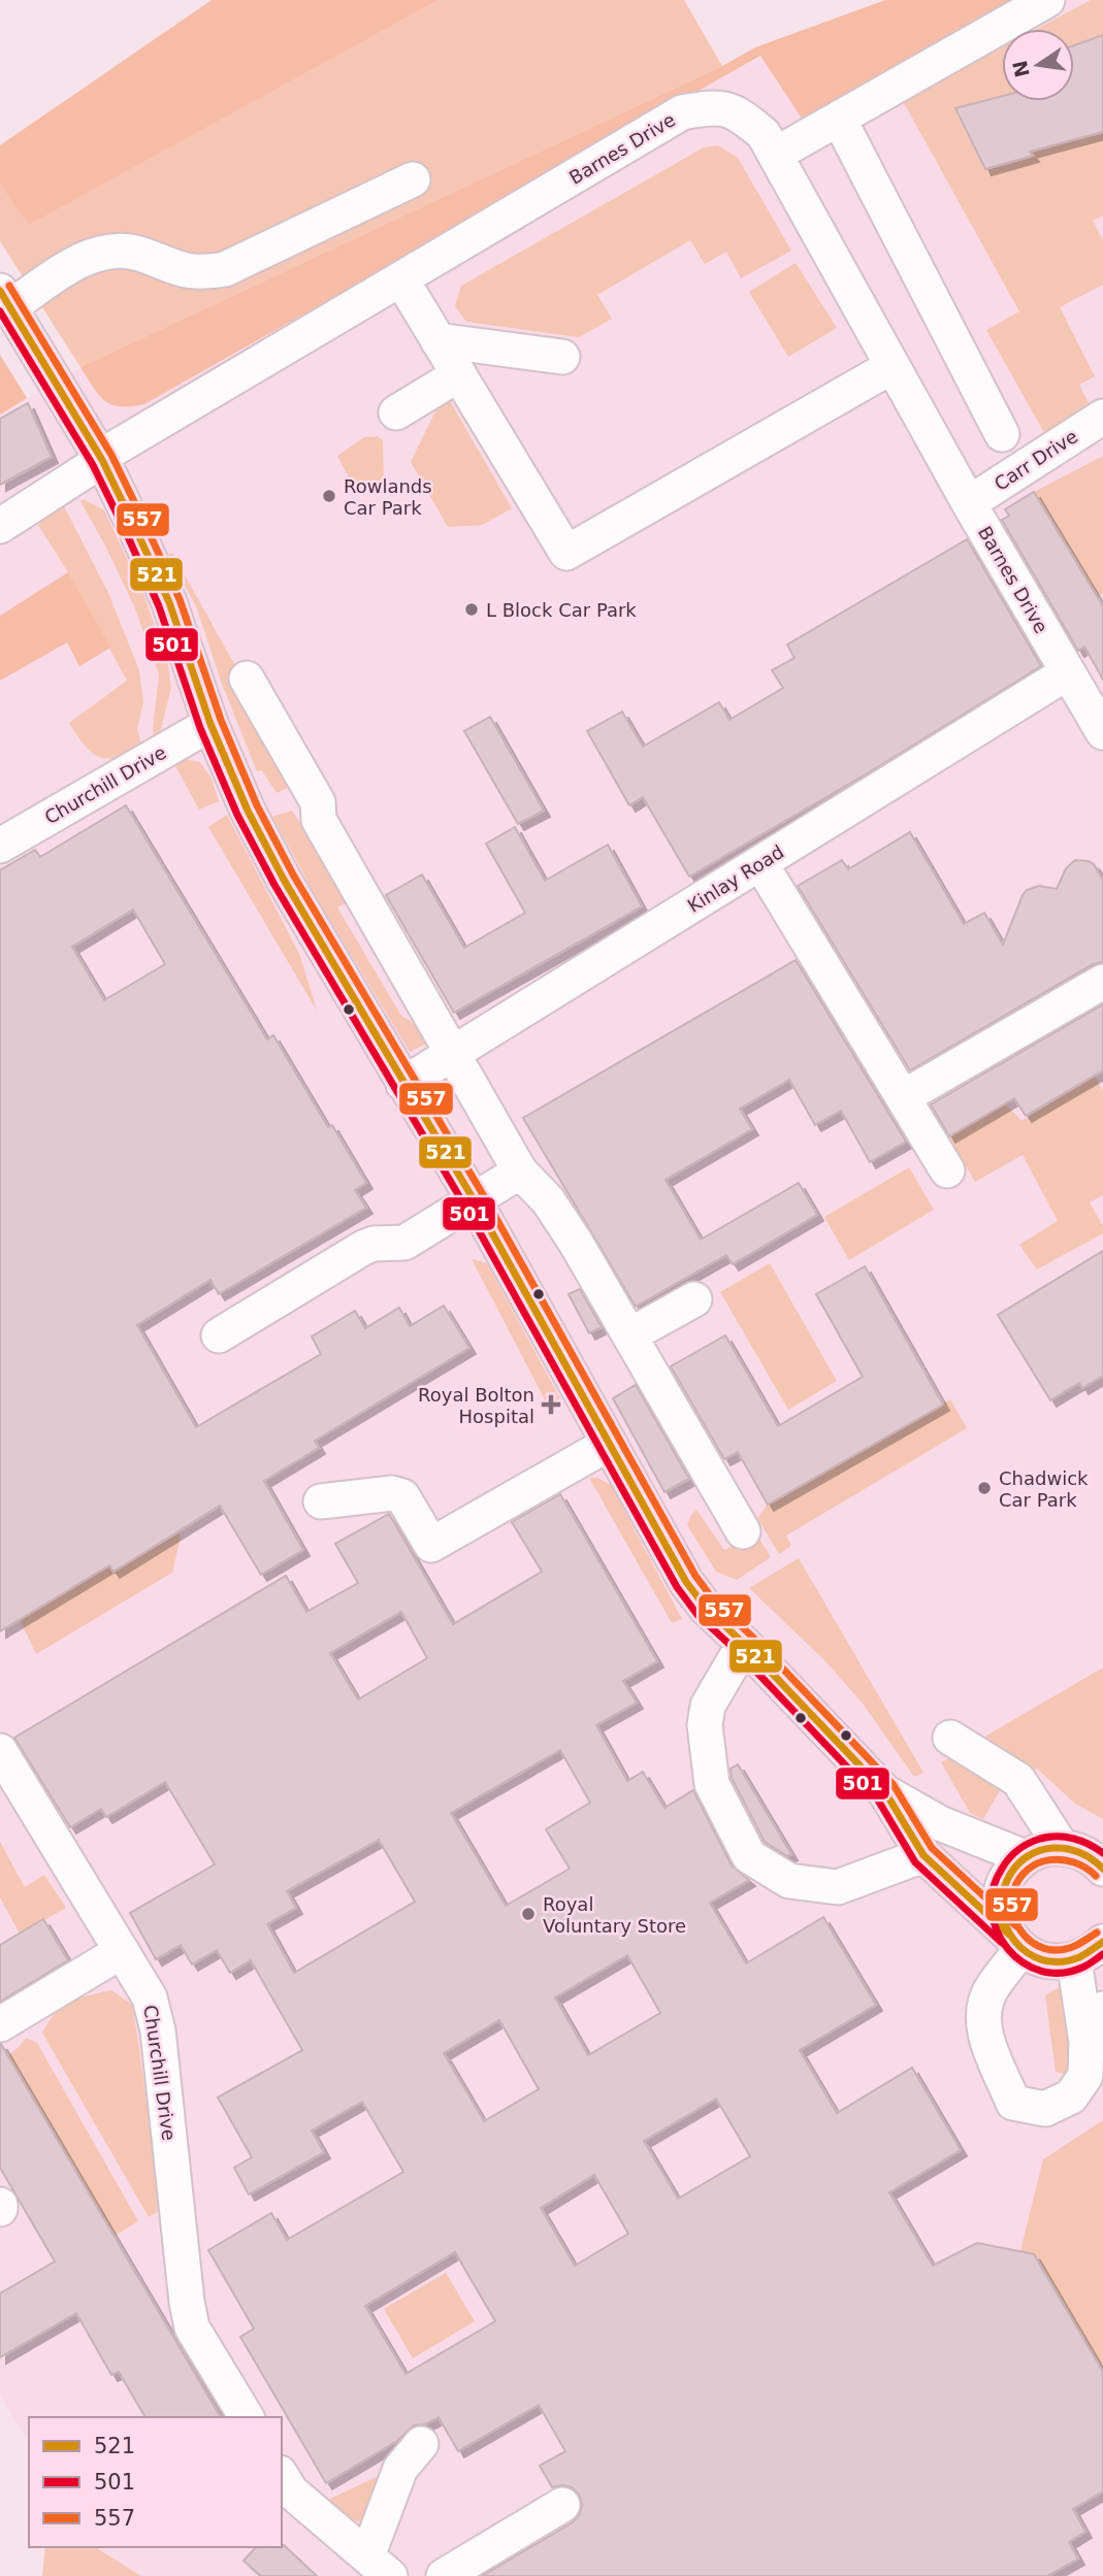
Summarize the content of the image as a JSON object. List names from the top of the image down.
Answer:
{
  "streets": {
    "street": [
      "Barnes Drive",
      "Carr Drive",
      "Churchill Drive",
      "Kinlay Road"
    ]
  },
  "crossings": [
    ["Barnes Drive", "Carr Drive"],
    ["Barnes Drive", "Kinlay Road"]
  ],
  "places": {
    "other": [
      "Rowlands Car Park",
      "L Block Car Park",
      "Chadwick Car Park",
      "Royal Voluntary Store"
    ],
    "health": ["Royal Bolton Hospital"]
  },
  "lines": ["transit line 557", "transit line 521", "transit line 501"],
  "legend": ["521", "501", "557"],
  "north": "left"
}
